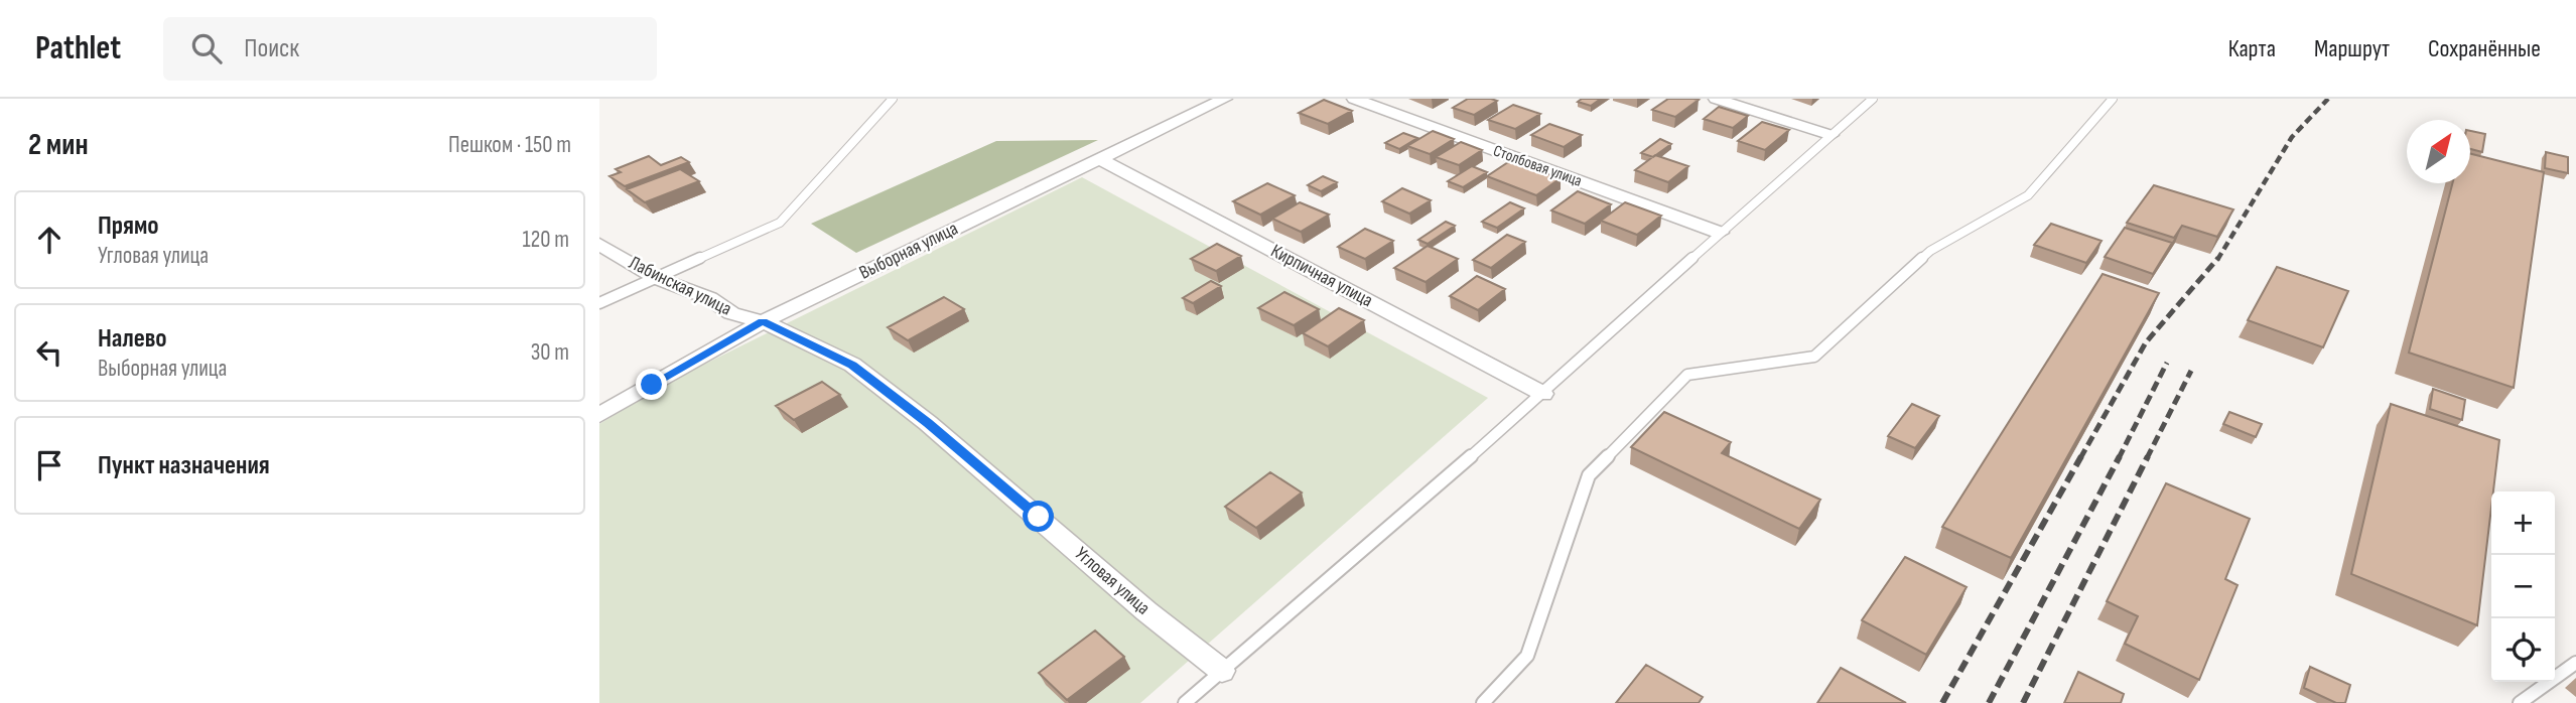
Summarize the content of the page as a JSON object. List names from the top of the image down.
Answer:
{
  "streets": {
    "street": [
      "Столбовая улица",
      "Выборная улица",
      "Кирпичная улица",
      "Лабинская улица",
      "Угловая улица"
    ]
  },
  "crossings": [
    ["Выборная улица", "Кирпичная улица"],
    ["Выборная улица", "Лабинская улица"],
    ["Выборная улица", "Угловая улица"],
    ["Лабинская улица", "Угловая улица"]
  ],
  "north": "top right",
  "page": {
    "header": "Pathlet",
    "search": "Поиск",
    "nav": ["Карта", "Маршрут", "Сохранённые"],
    "heading": ["2 мин", "Пешком · 150 m"],
    "list": [
      ["Прямо", "Угловая улица", "120 m"],
      ["Налево", "Выборная улица", "30 m"],
      "Пункт назначения"
    ],
    "map_buttons": ["+", "−"]
  }
}
